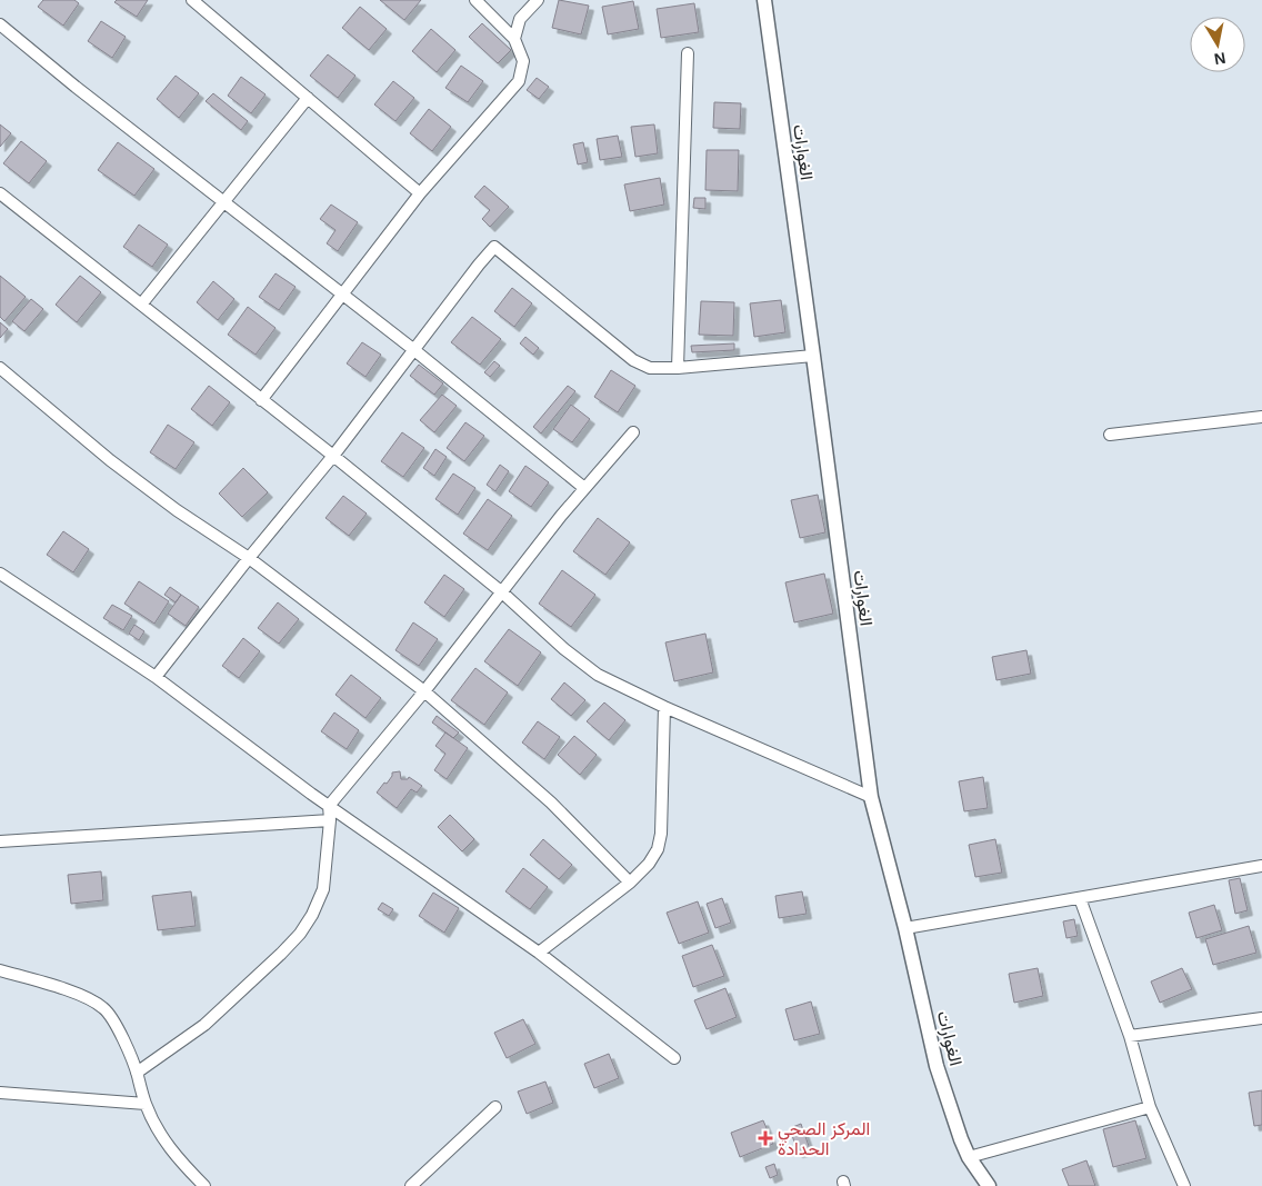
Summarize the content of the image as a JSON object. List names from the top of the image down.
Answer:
{
  "streets": {
    "street": ["الغوارات"]
  },
  "places": {
    "health": ["المركز الصحي الحدادة"]
  },
  "north": "bottom"
}
